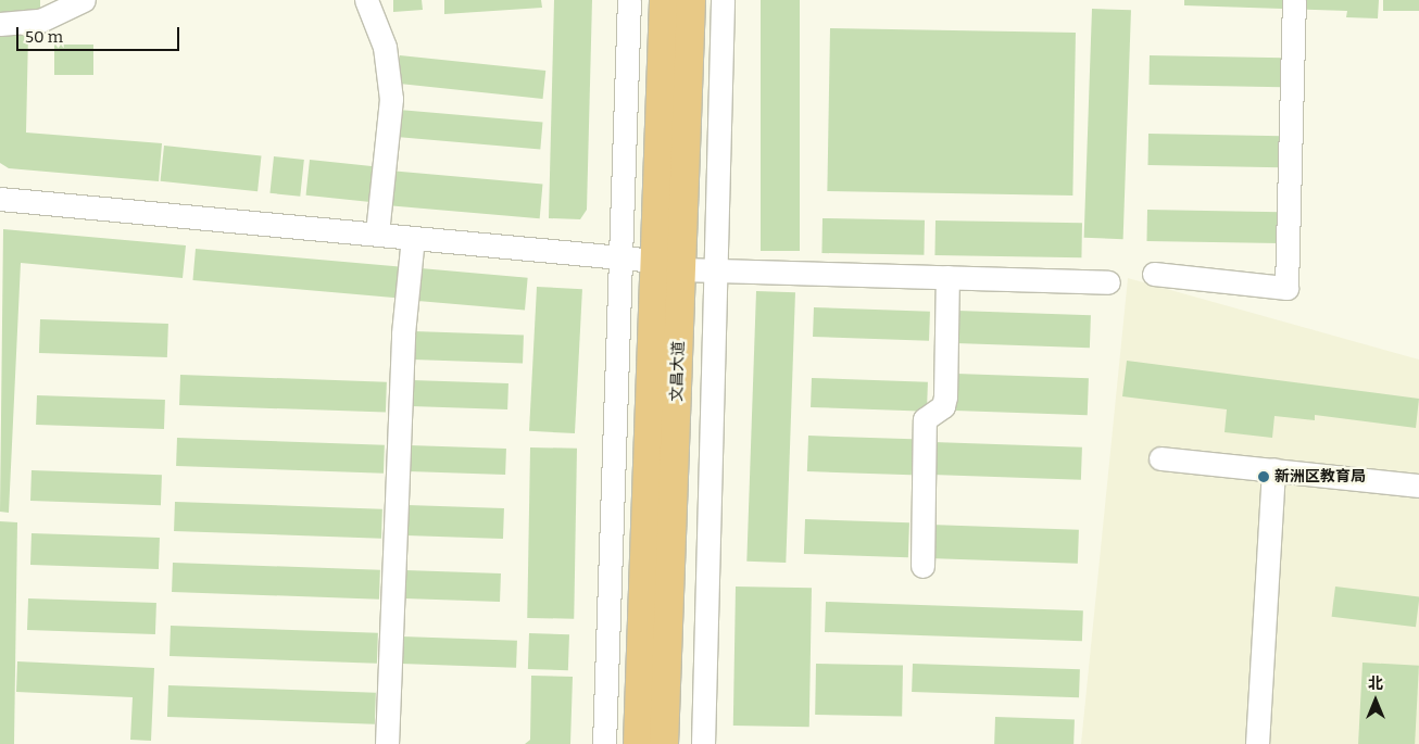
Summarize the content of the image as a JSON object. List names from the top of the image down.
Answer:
{
  "streets": {
    "main road": ["文昌大道"]
  },
  "places": ["新洲区教育局"],
  "scale_bar": "50 m",
  "north": "top"
}
